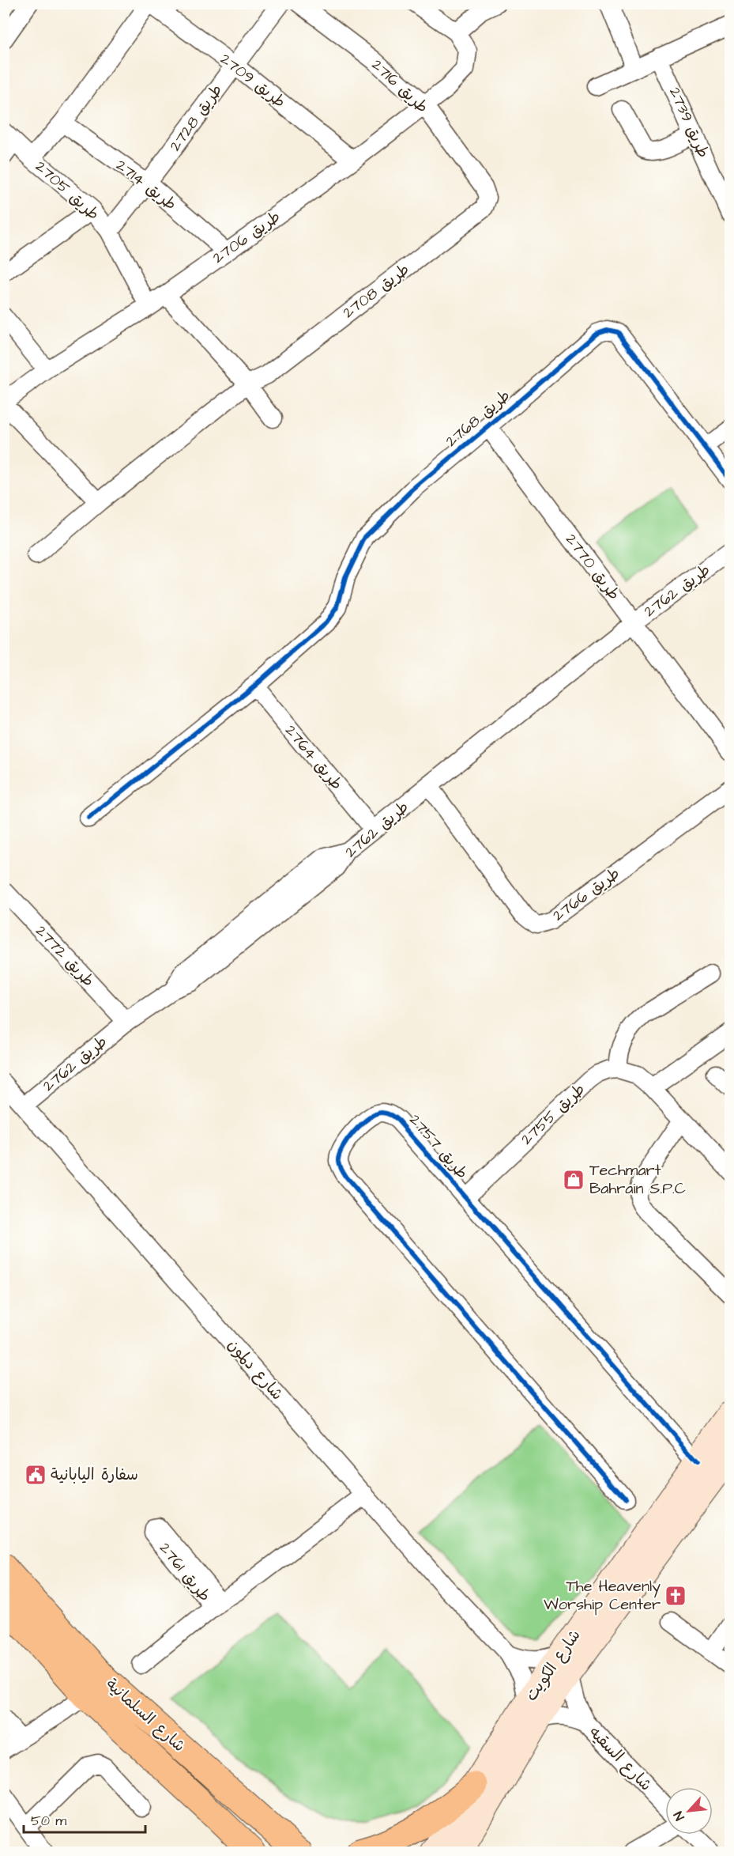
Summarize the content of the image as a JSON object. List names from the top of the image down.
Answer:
{
  "streets": {
    "main road": ["شارع الكويت", "شارع السلمانية"],
    "street": [
      "طريق 2709",
      "طريق 2716",
      "طريق 2728",
      "طريق 2739",
      "طريق 2714",
      "طريق 2705",
      "طريق 2706",
      "طريق 2708",
      "طريق 2768",
      "طريق 2770",
      "طريق 2762",
      "طريق 2764",
      "طريق 2766",
      "طريق 2772",
      "طريق 2755",
      "طريق 2757",
      "شارع دلمون",
      "طريق 2761",
      "شارع السقيه"
    ]
  },
  "crossings": [
    ["طريق 2709", "طريق 2728"],
    ["طريق 2709", "طريق 2706"],
    ["طريق 2716", "طريق 2706"],
    ["طريق 2716", "طريق 2708"],
    ["طريق 2728", "طريق 2714"],
    ["طريق 2728", "طريق 2705"],
    ["طريق 2714", "طريق 2706"],
    ["طريق 2705", "طريق 2706"],
    ["طريق 2768", "طريق 2770"],
    ["طريق 2768", "طريق 2764"],
    ["طريق 2770", "طريق 2762"],
    ["طريق 2762", "طريق 2764"],
    ["طريق 2762", "طريق 2766"],
    ["طريق 2762", "طريق 2772"],
    ["طريق 2762", "شارع دلمون"],
    ["طريق 2755", "طريق 2757"],
    ["طريق 2757", "شارع الكويت"],
    ["شارع دلمون", "طريق 2761"],
    ["شارع دلمون", "شارع الكويت"],
    ["شارع دلمون", "شارع السقيه"],
    ["شارع الكويت", "شارع السقيه"]
  ],
  "places": {
    "shop": ["Techmart Bahrain S.P.C"],
    "public building": ["سفارة اليابانية"],
    "church": ["The Heavenly Worship Center"]
  },
  "scale_bar": "50 m",
  "north": "bottom left"
}
